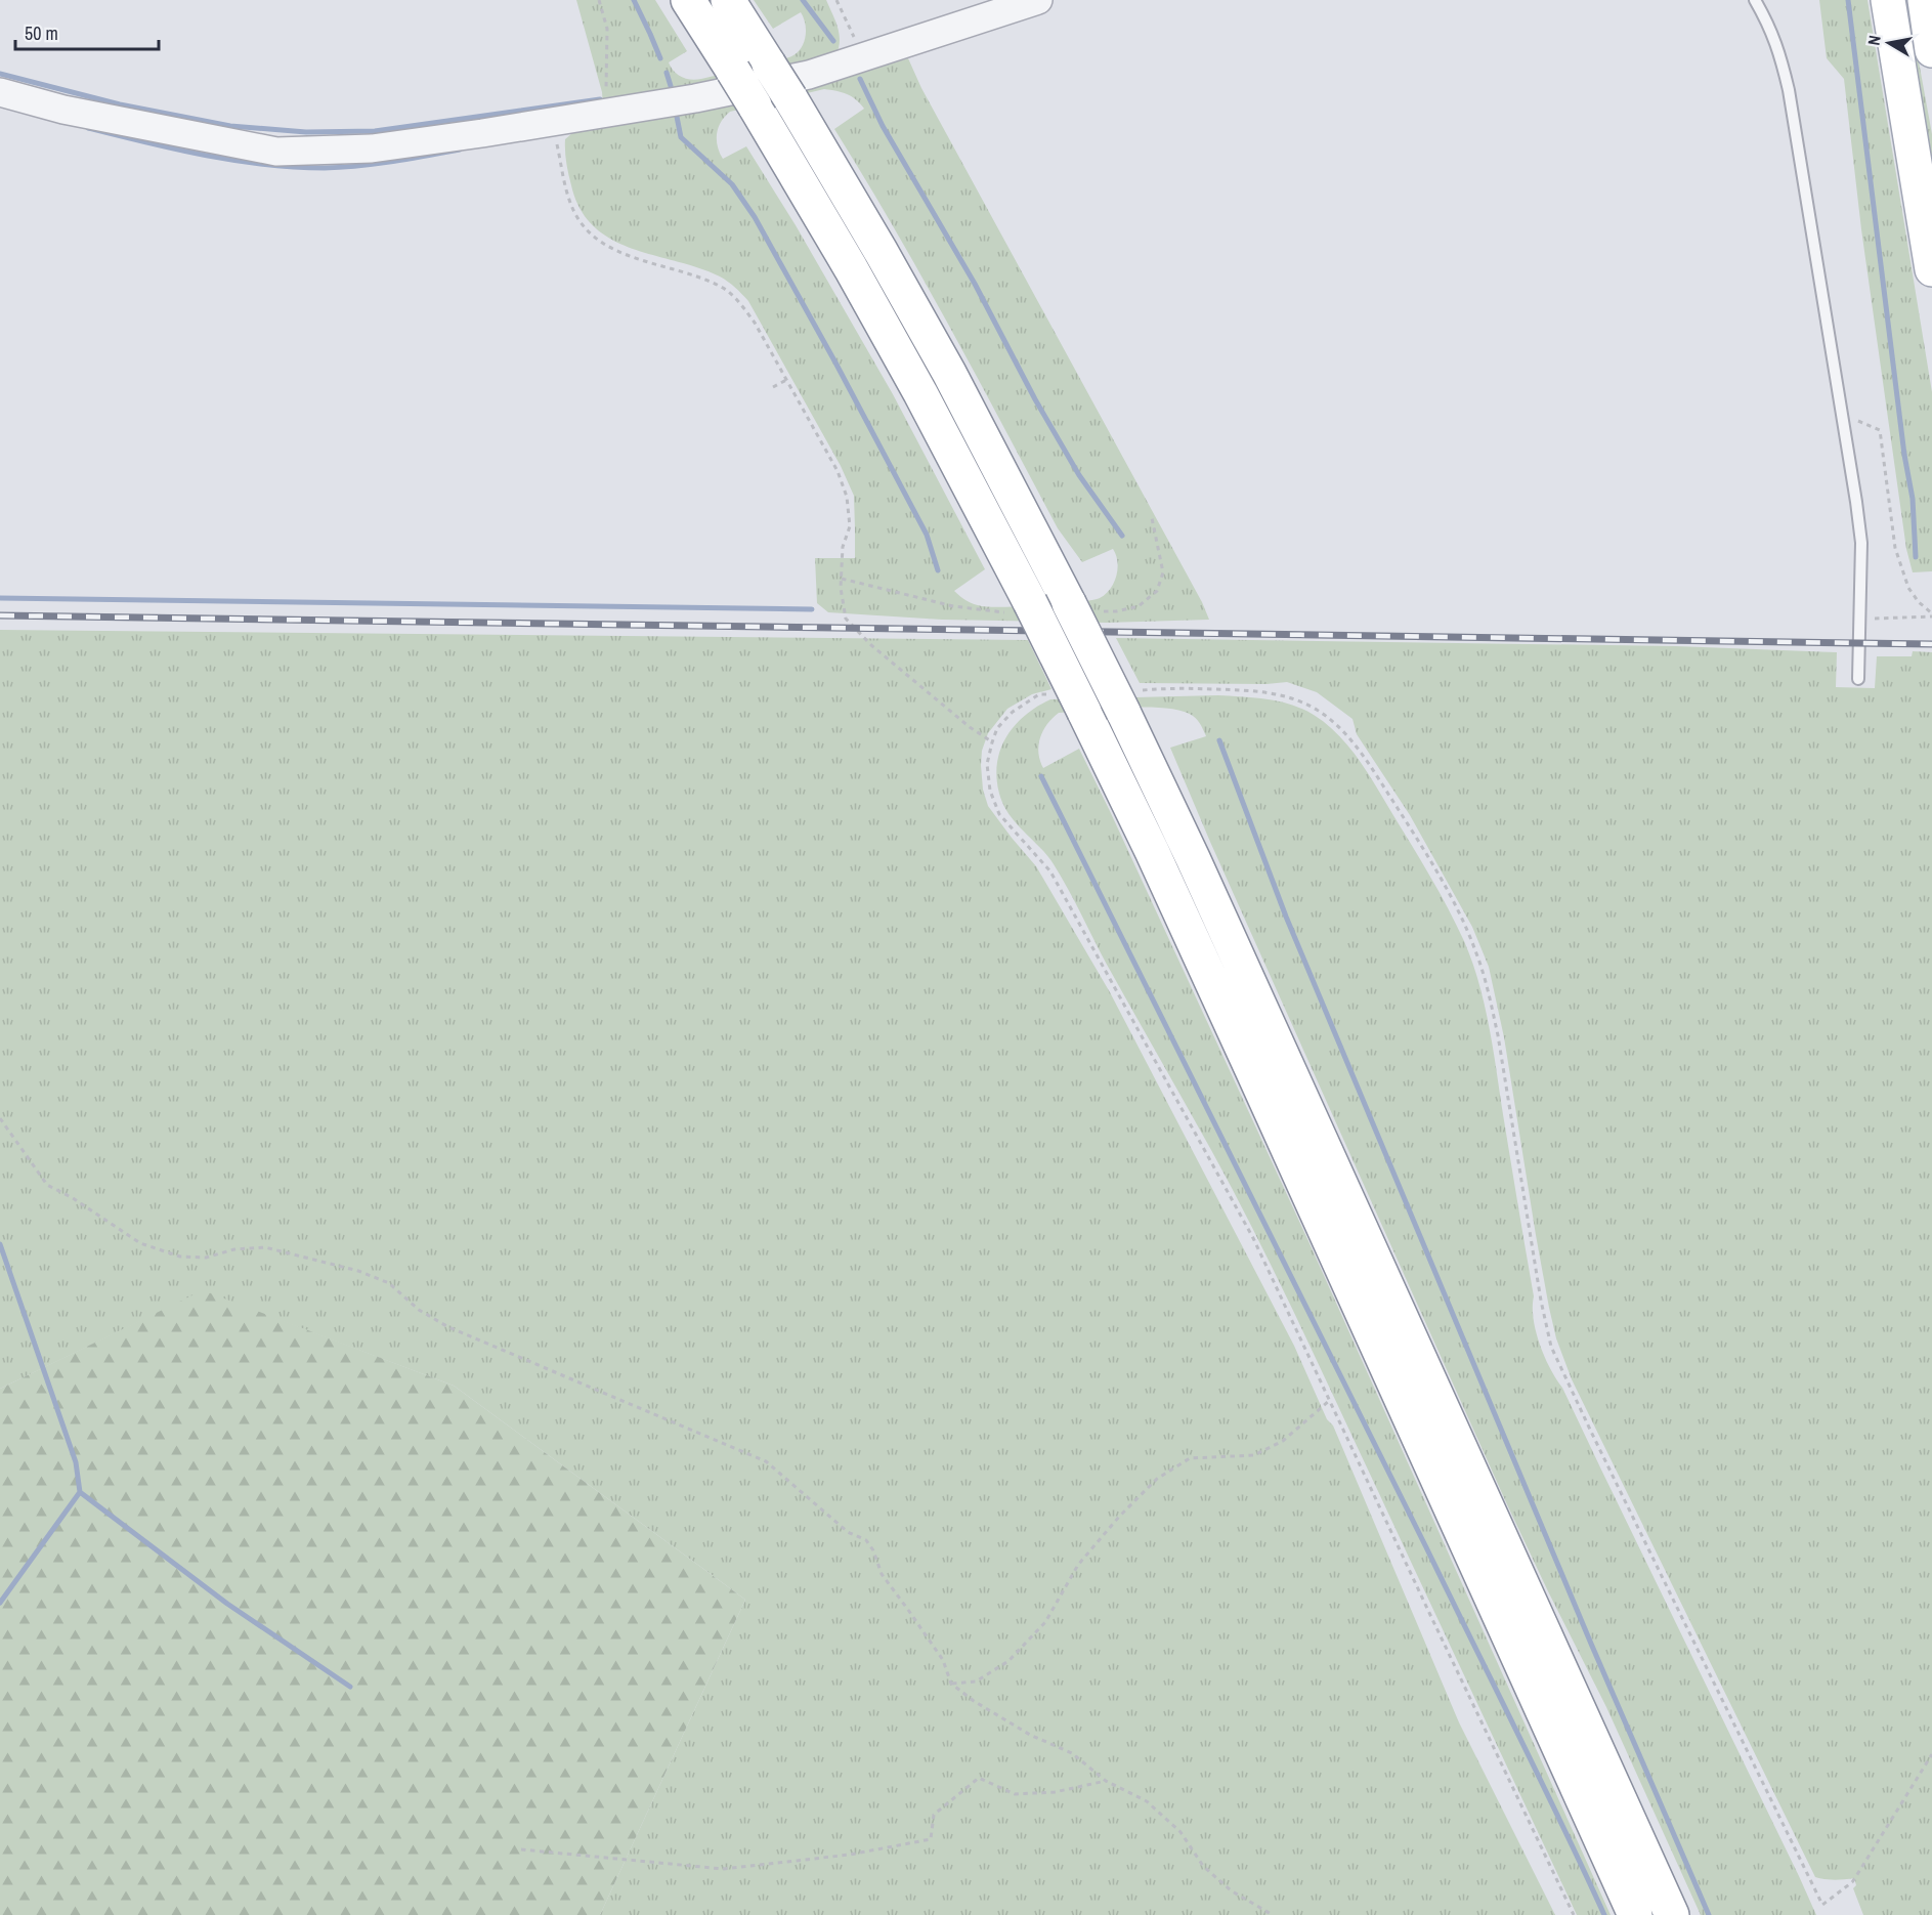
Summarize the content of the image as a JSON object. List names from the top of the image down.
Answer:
{
  "scale_bar": "50 m",
  "north": "left"
}
